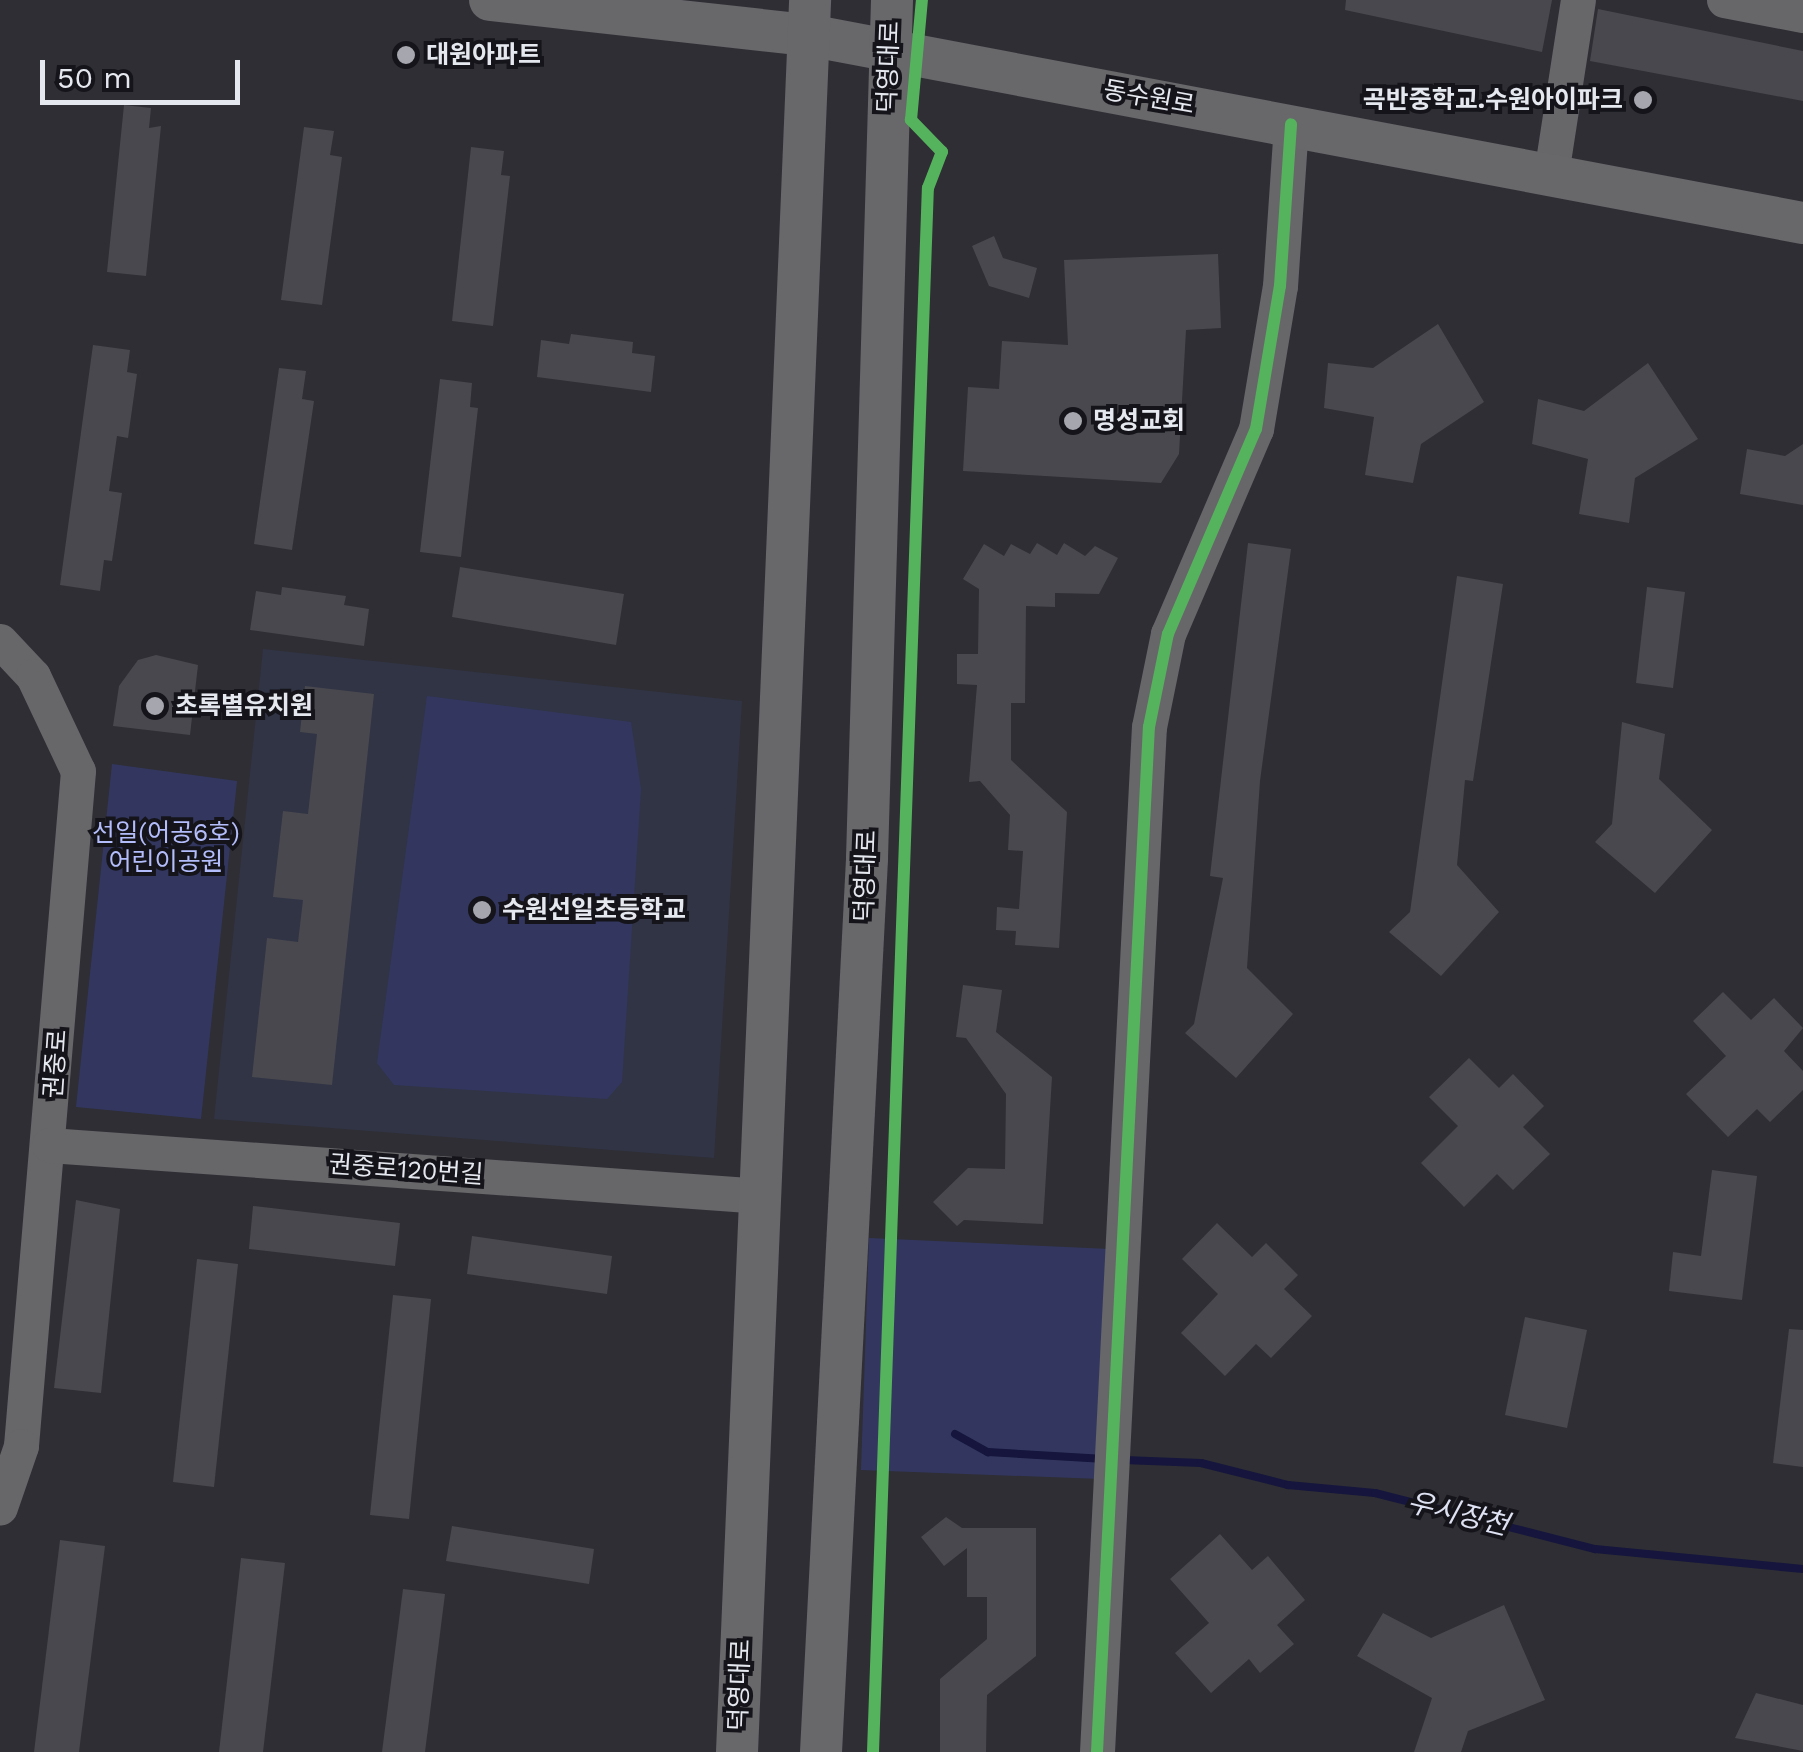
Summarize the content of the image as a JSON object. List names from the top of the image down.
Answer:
{
  "streets": {
    "main road": ["덕영대로", "동수원로"],
    "street": ["권중로", "권중로120번길"]
  },
  "crossings": [
    ["덕영대로", "동수원로"],
    ["덕영대로", "권중로120번길"],
    ["권중로", "권중로120번길"]
  ],
  "water": ["우시장천"],
  "parks": ["선일(어공6호) 어린이공원"],
  "places": [
    "대원아파트",
    "곡반중학교.수원아이파크",
    "명성교회",
    "초록별유치원",
    "수원선일초등학교"
  ],
  "scale_bar": "50 m"
}
